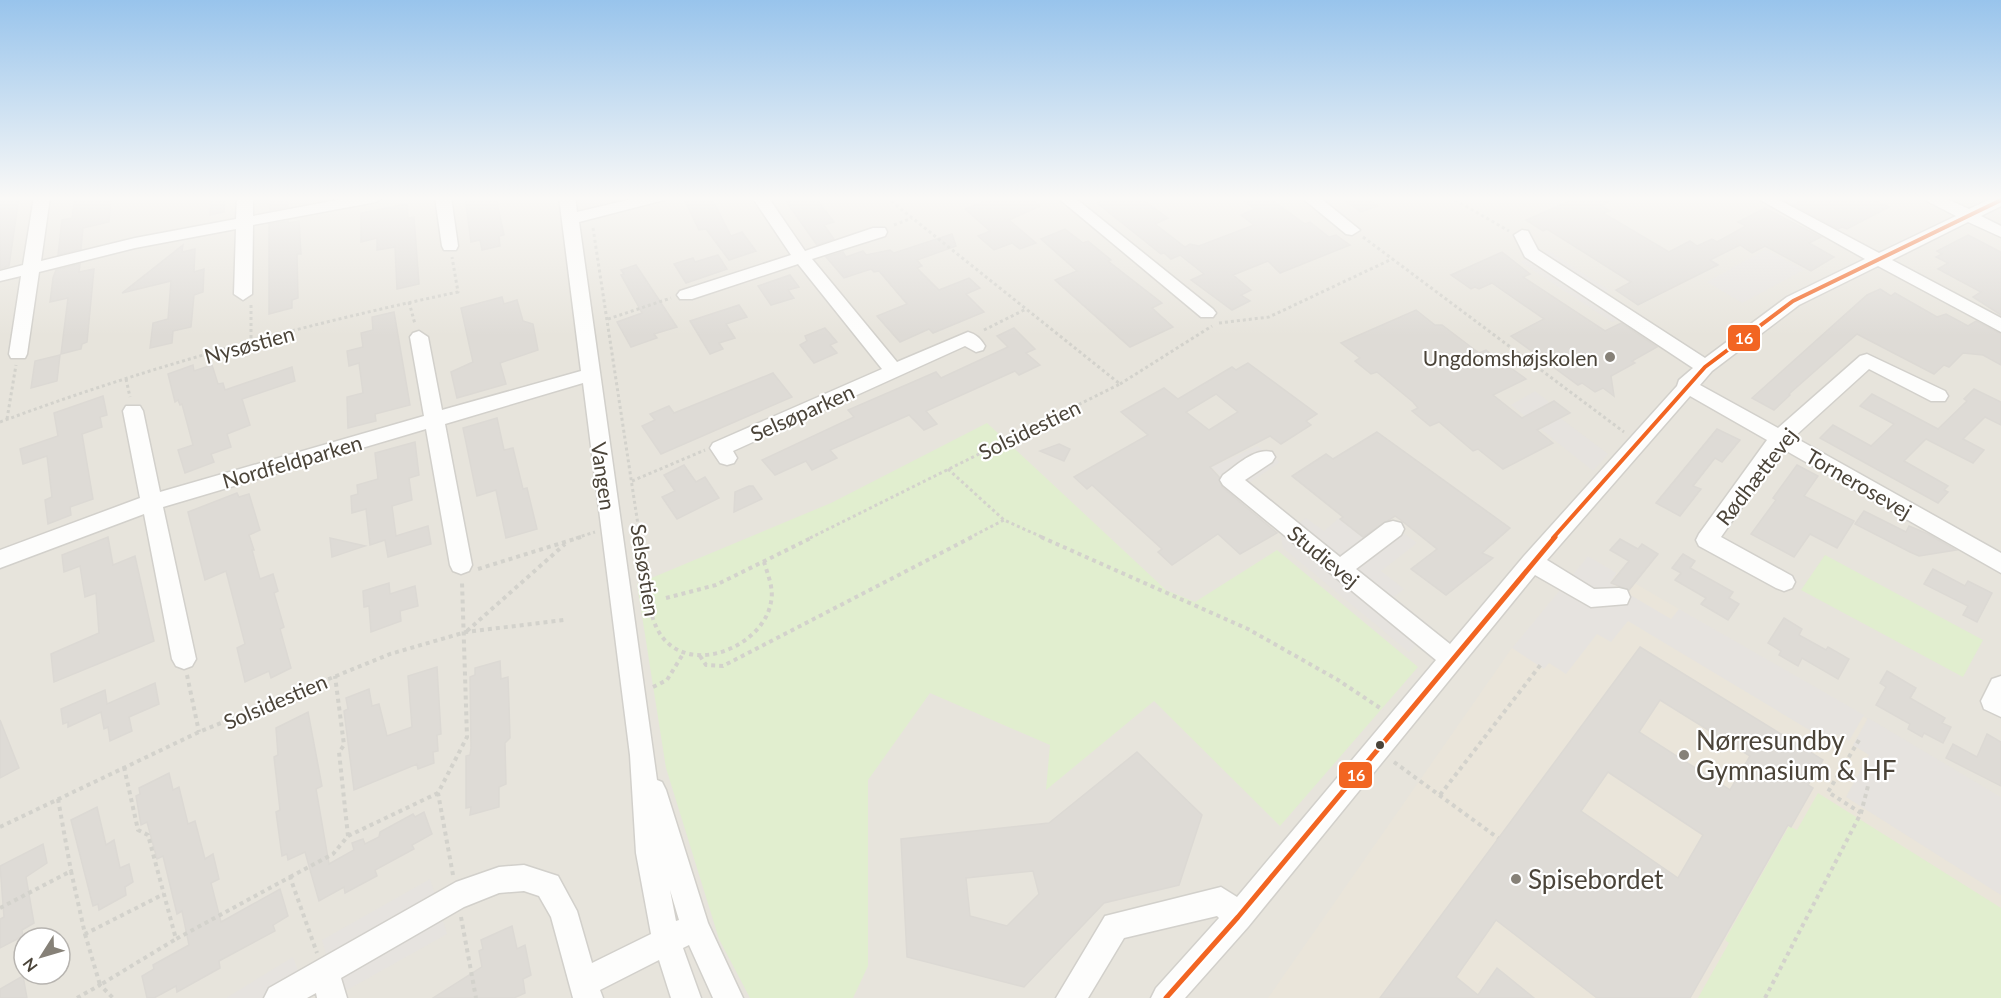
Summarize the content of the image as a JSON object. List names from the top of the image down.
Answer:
{
  "streets": {
    "street": [
      "Selsøparken",
      "Nordfeldparken",
      "Vangen",
      "Rødhættevej",
      "Tornerosevej",
      "Studievej"
    ],
    "path": ["Nysøstien", "Solsidestien", "Selsøstien"]
  },
  "crossings": [
    ["Solsidestien", "Selsøstien"],
    ["Nordfeldparken", "Vangen"],
    ["Rødhættevej", "Tornerosevej"]
  ],
  "places": ["Ungdomshøjskolen", "Nørresundby Gymnasium & HF", "Spisebordet"],
  "lines": ["transit line 16"],
  "north": "bottom left"
}
